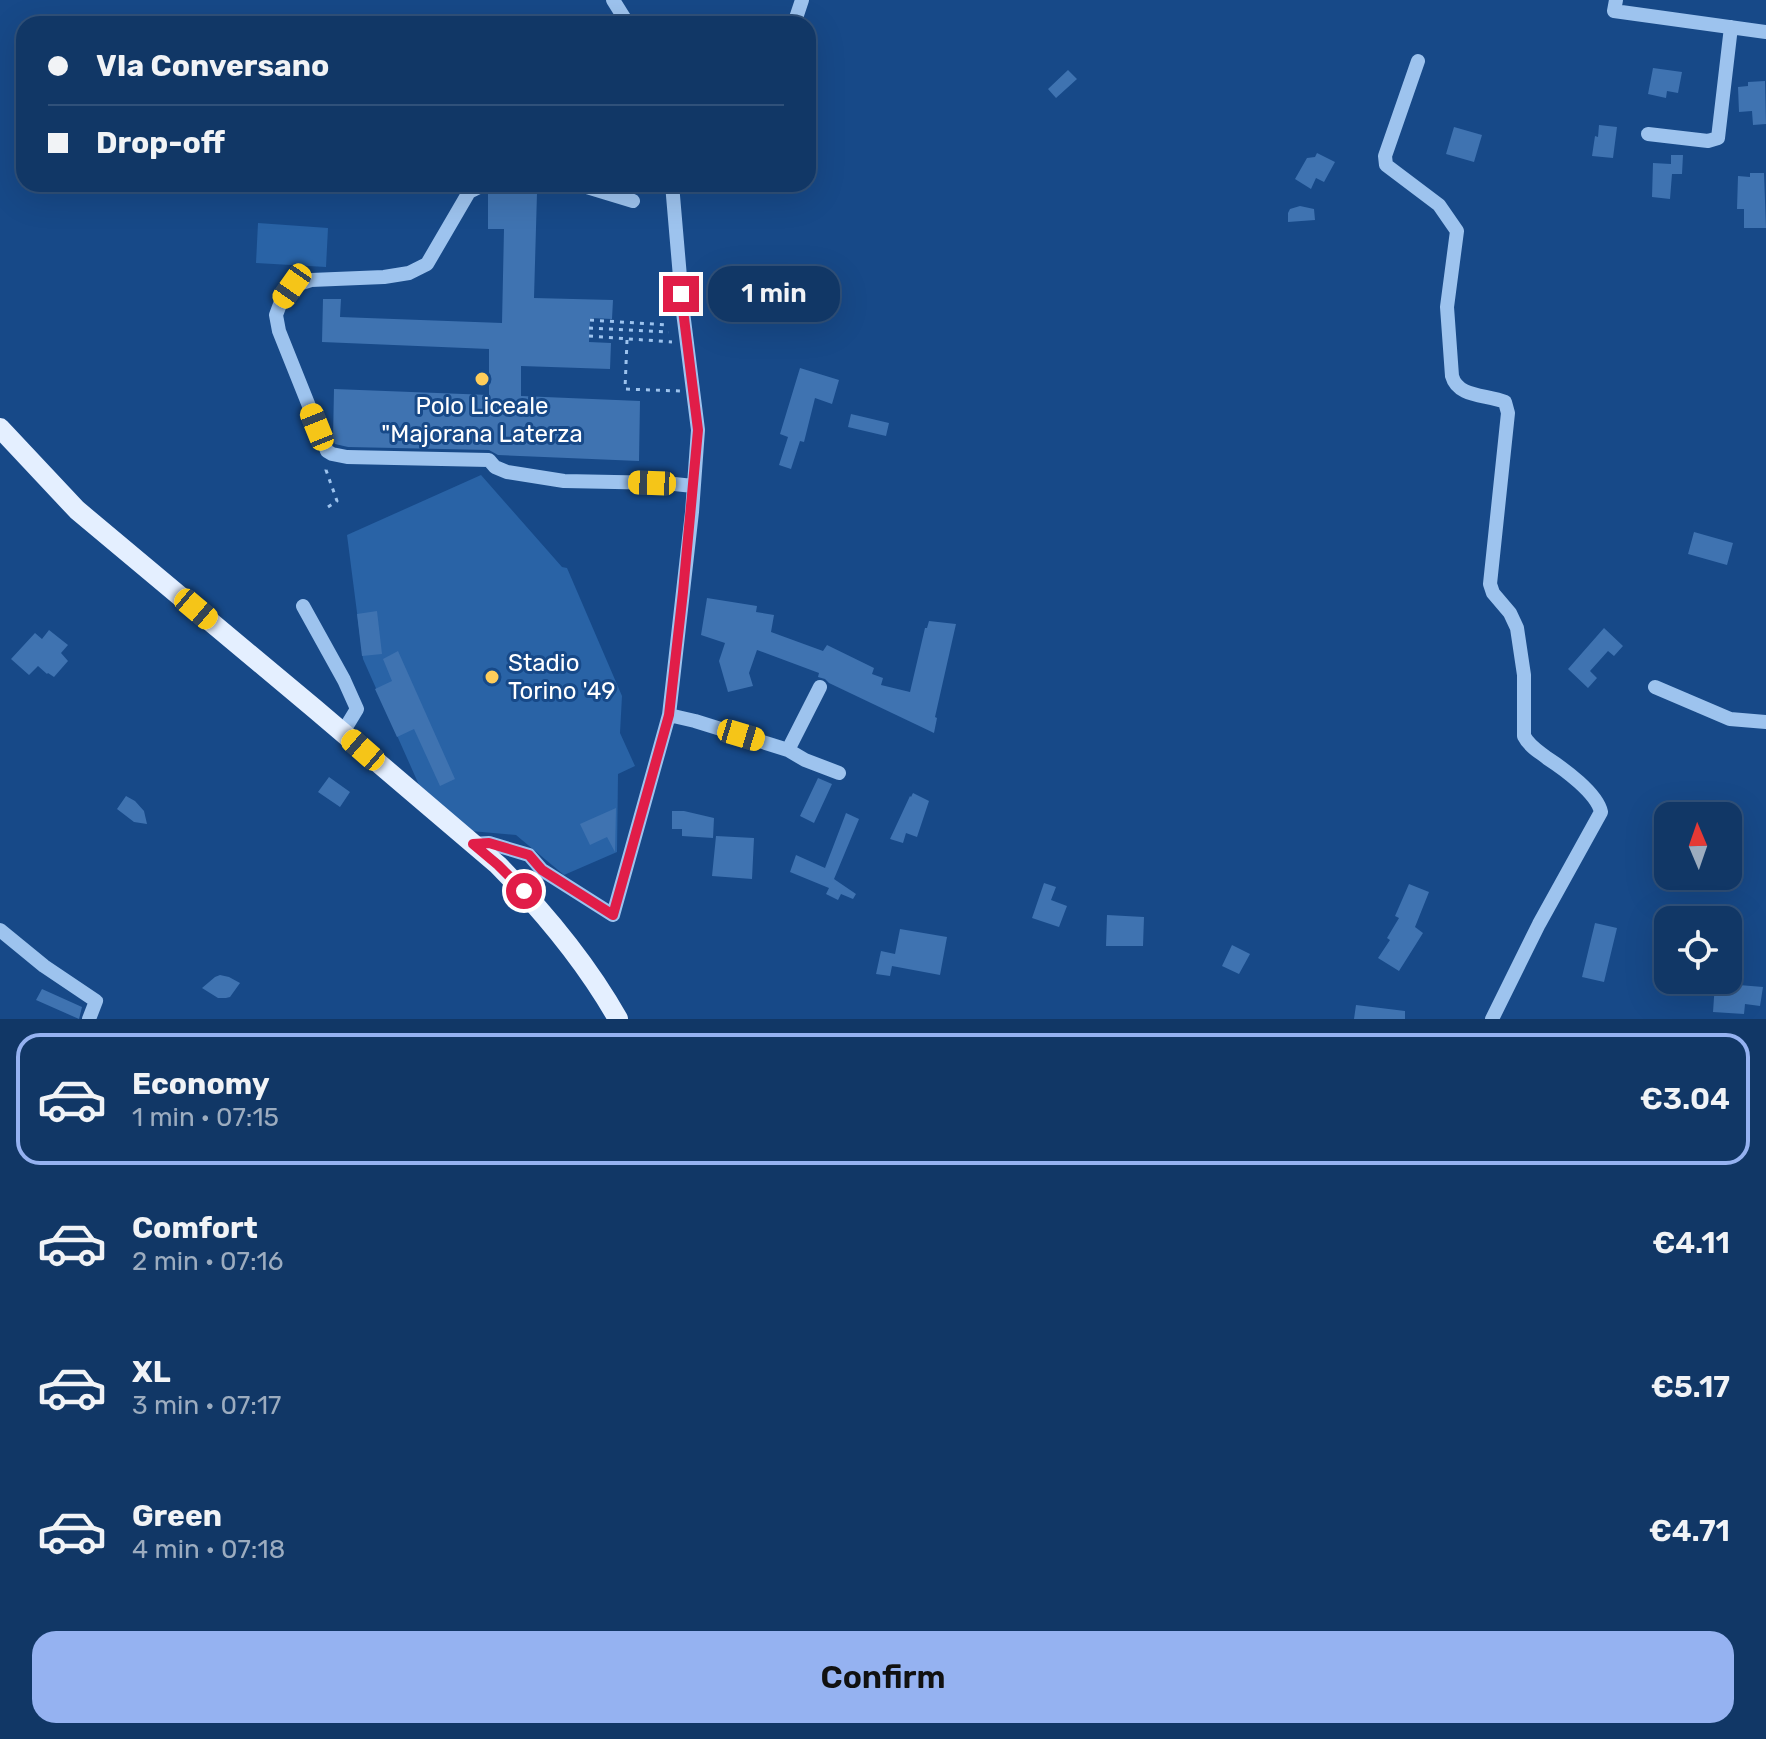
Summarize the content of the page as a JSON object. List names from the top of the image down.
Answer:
{
  "places": ["Polo Liceale \"Majorana Laterza", "Stadio Torino '49"],
  "north": "top",
  "page": {
    "banner": ["VIa Conversano", "Drop-off"],
    "bubble": "1 min",
    "list": [
      {
        "name": "Economy",
        "note": "1 min · 07:15",
        "value": "€3.04"
      },
      {
        "name": "Comfort",
        "note": "2 min · 07:16",
        "value": "€4.11"
      },
      {
        "name": "XL",
        "note": "3 min · 07:17",
        "value": "€5.17"
      },
      {
        "name": "Green",
        "note": "4 min · 07:18",
        "value": "€4.71"
      }
    ],
    "buttons": "Confirm"
  }
}
